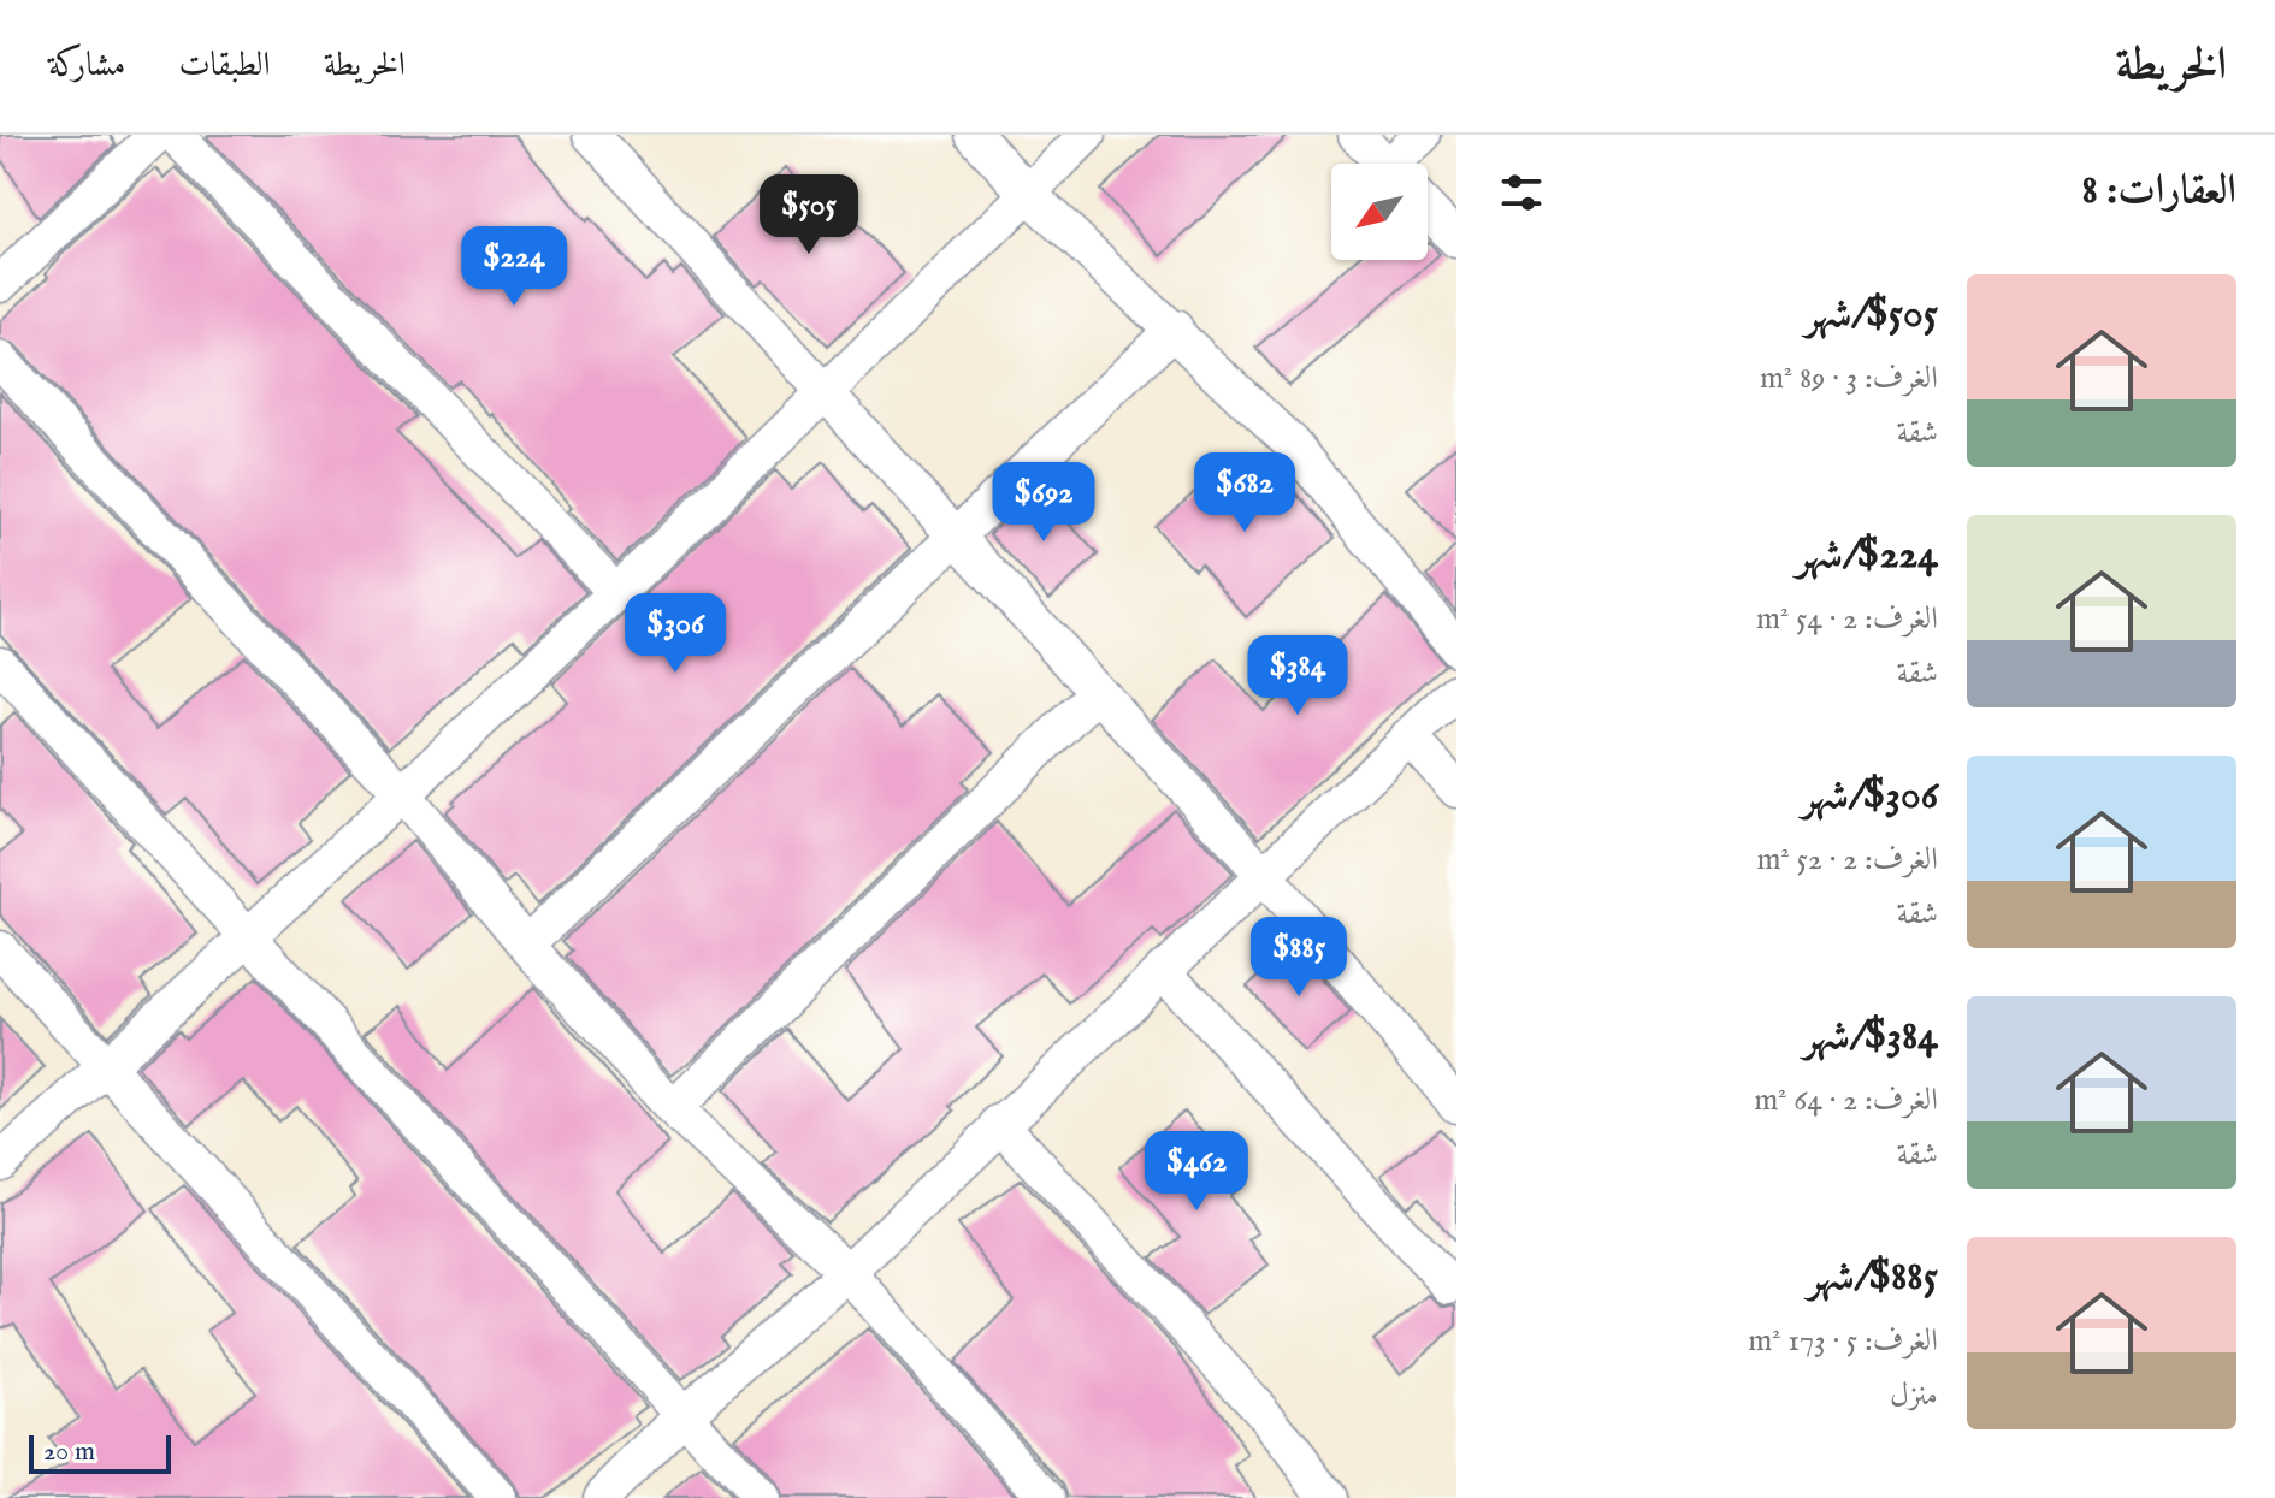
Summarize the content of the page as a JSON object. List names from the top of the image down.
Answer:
{
  "scale_bar": "20 m",
  "north": "bottom left",
  "page": {
    "header": "الخريطة",
    "nav": ["الخريطة", "الطبقات", "مشاركة"],
    "heading": "العقارات: 8",
    "price": [
      "$505",
      "$224",
      "$682",
      "$692",
      "$306",
      "$384",
      "$885",
      "$462"
    ],
    "list": [
      {
        "name": "$505/شهر",
        "note": "الغرف: 3 · 89 m² · شقة"
      },
      {
        "name": "$224/شهر",
        "note": "الغرف: 2 · 54 m² · شقة"
      },
      {
        "name": "$306/شهر",
        "note": "الغرف: 2 · 52 m² · شقة"
      },
      {
        "name": "$384/شهر",
        "note": "الغرف: 2 · 64 m² · شقة"
      },
      {
        "name": "$885/شهر",
        "note": "الغرف: 5 · 173 m² · منزل"
      }
    ],
    "scale": "20 m"
  }
}
